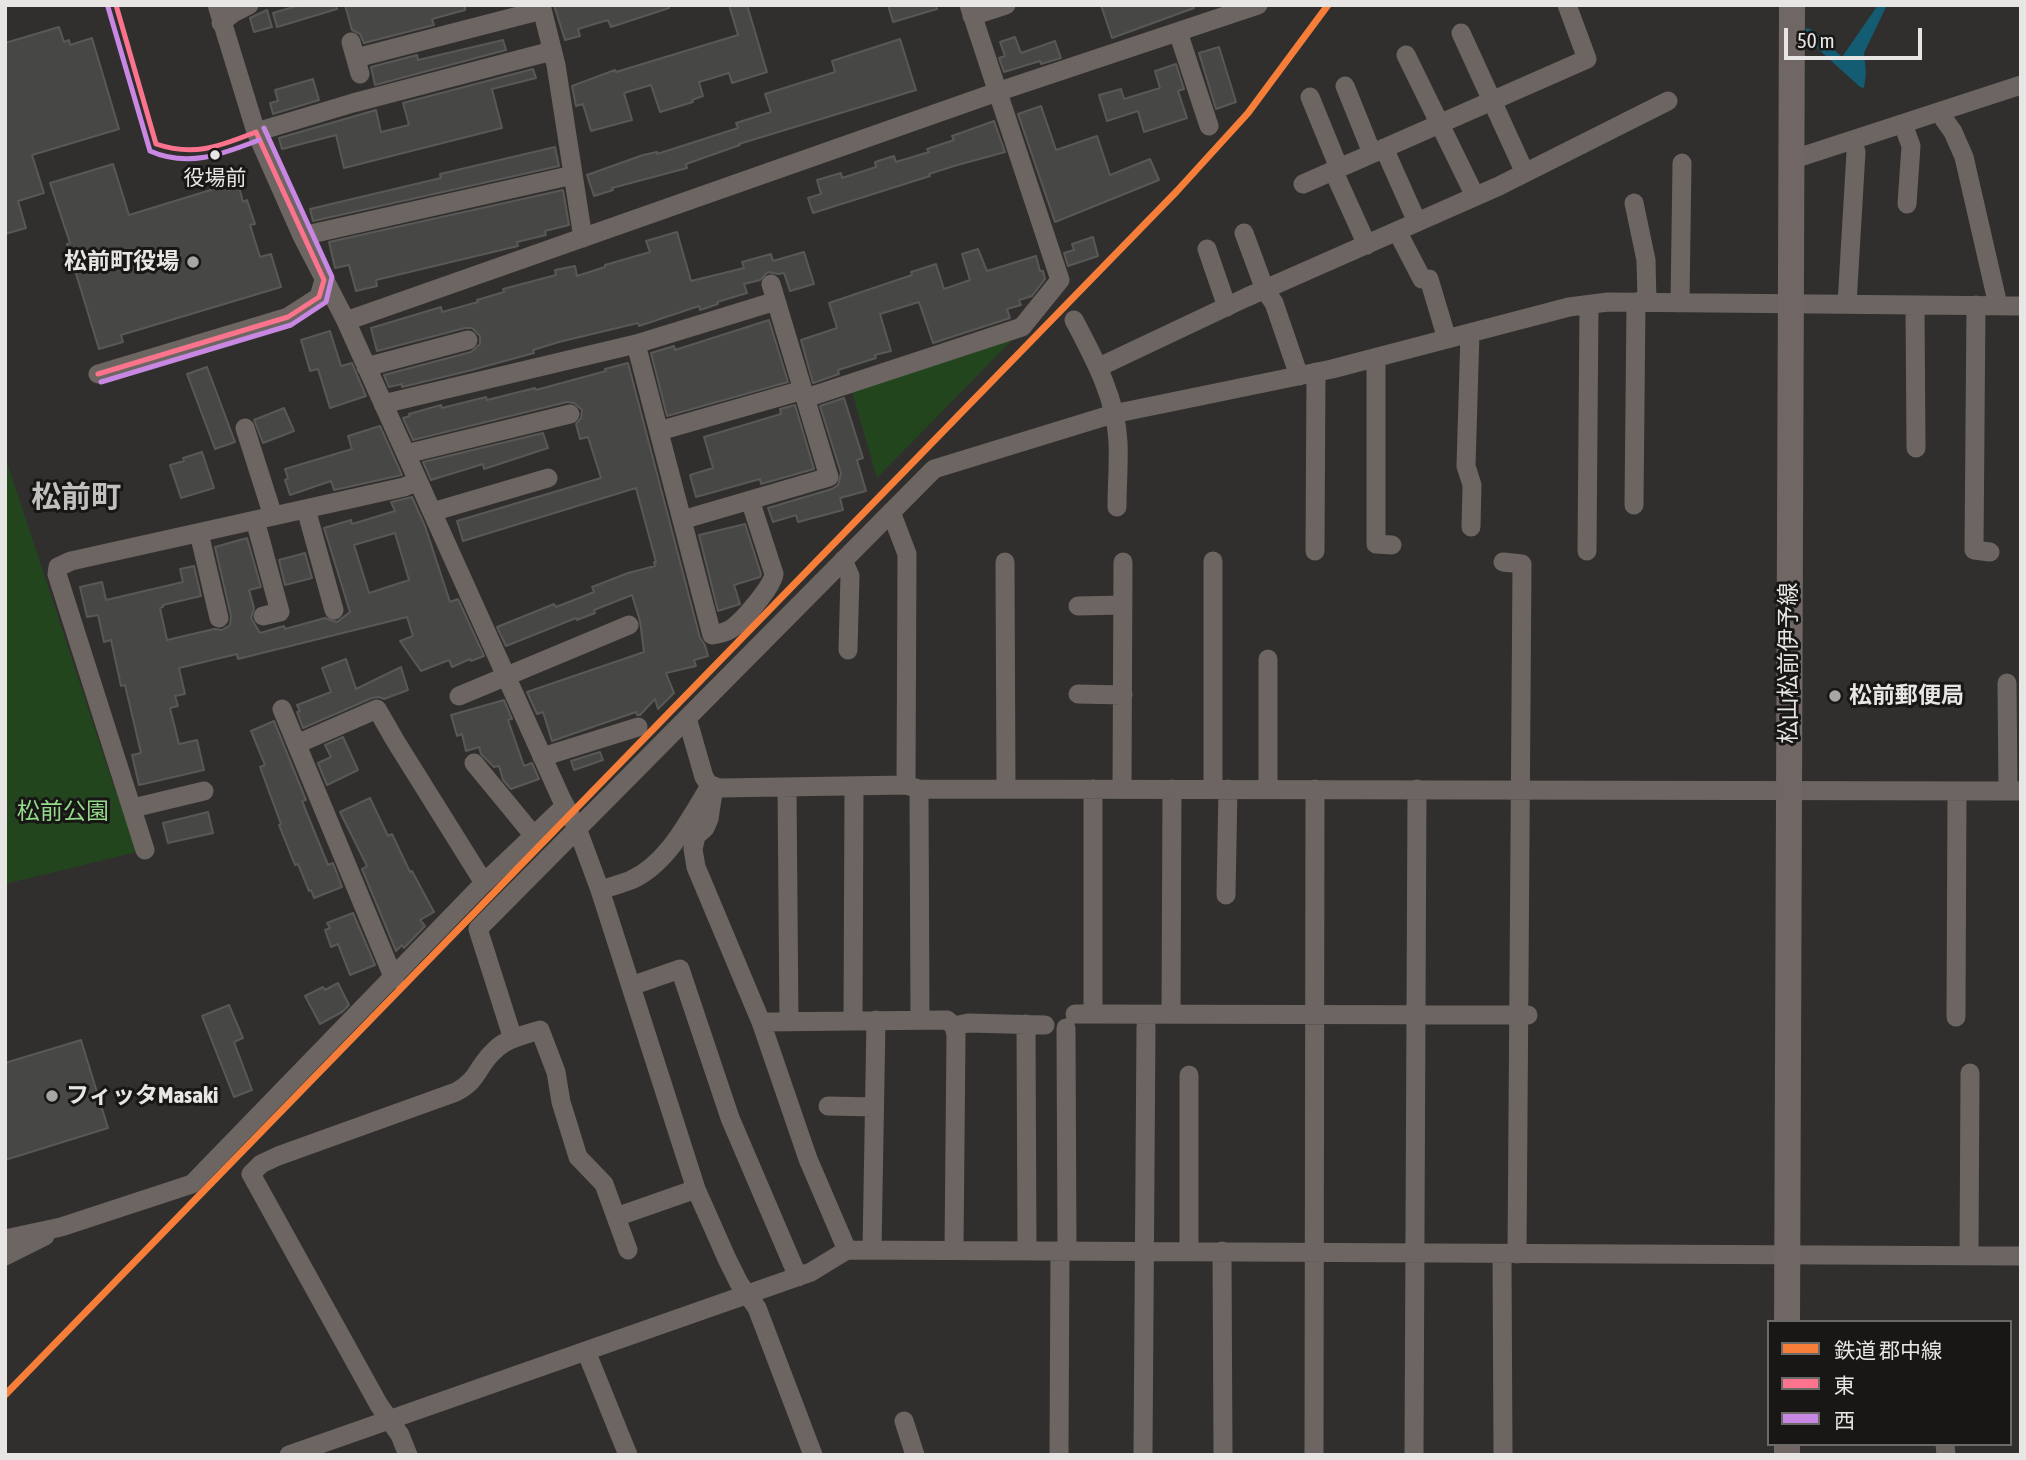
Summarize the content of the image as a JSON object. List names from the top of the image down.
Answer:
{
  "streets": {
    "main road": ["松山松前伊予線"]
  },
  "districts": ["松前町"],
  "parks": ["松前公園"],
  "places": [
    "役場前",
    "松前町役場",
    "松前郵便局",
    "フィッタMasaki"
  ],
  "lines": ["rail line 郡中線", "transit line 東", "transit line 西"],
  "legend": ["鉄道 郡中線", "東", "西"],
  "scale_bar": "50 m"
}
